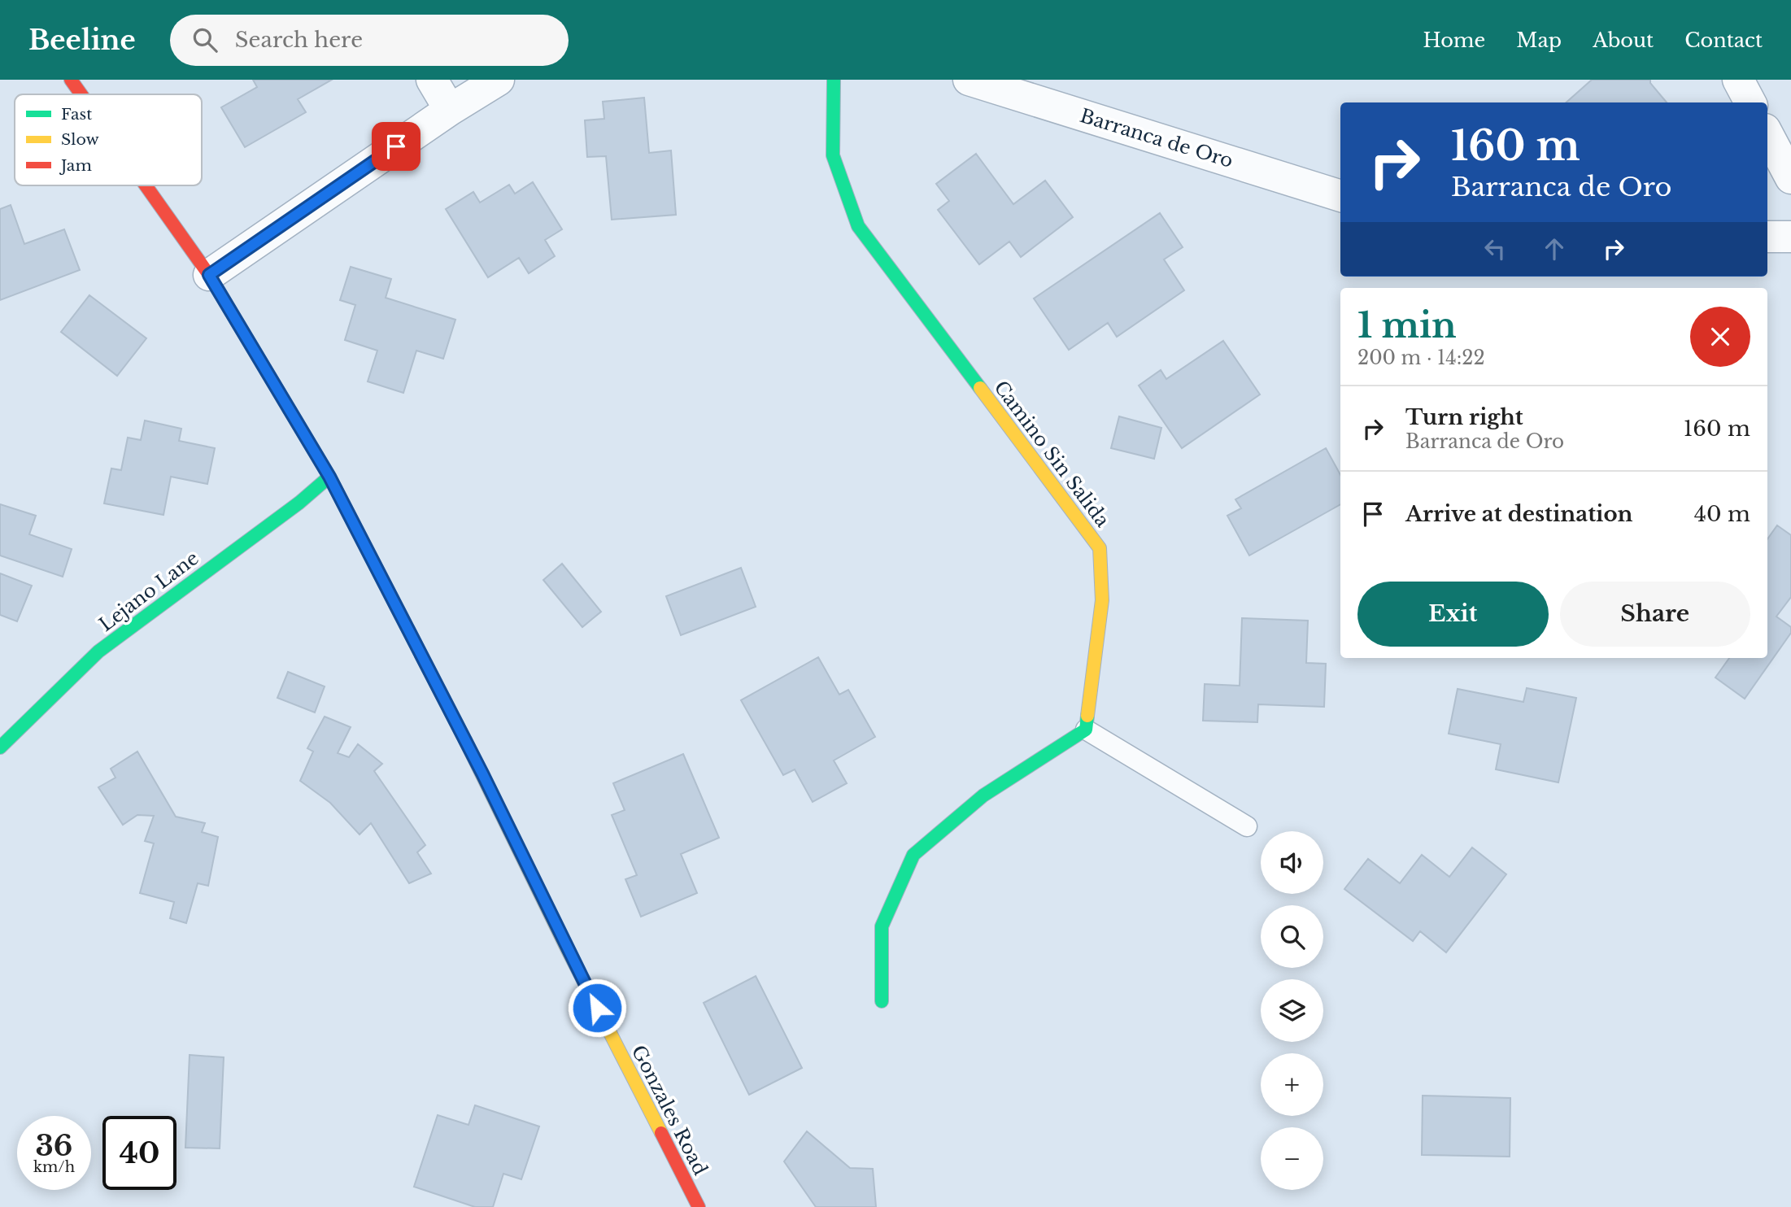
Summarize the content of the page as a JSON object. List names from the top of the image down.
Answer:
{
  "streets": {
    "street": [
      "Barranca de Oro",
      "Camino Sin Salida",
      "Lejano Lane",
      "Gonzales Road"
    ]
  },
  "crossings": [
    ["Lejano Lane", "Gonzales Road"]
  ],
  "legend": ["Fast", "Slow", "Jam"],
  "page": {
    "header": "Beeline",
    "search": "Search here",
    "nav": [
      "Home",
      "Map",
      "About",
      "Contact"
    ],
    "turn": ["160 m", "Barranca de Oro"],
    "heading": ["1 min", "200 m · 14:22"],
    "list": [
      {
        "name": "Turn right",
        "note": "Barranca de Oro",
        "value": "160 m"
      },
      {
        "name": "Arrive at destination",
        "value": "40 m"
      }
    ],
    "buttons": ["Exit", "Share"],
    "map_buttons": ["+", "−"],
    "speed": "36 km/h",
    "limit": "40"
  }
}
